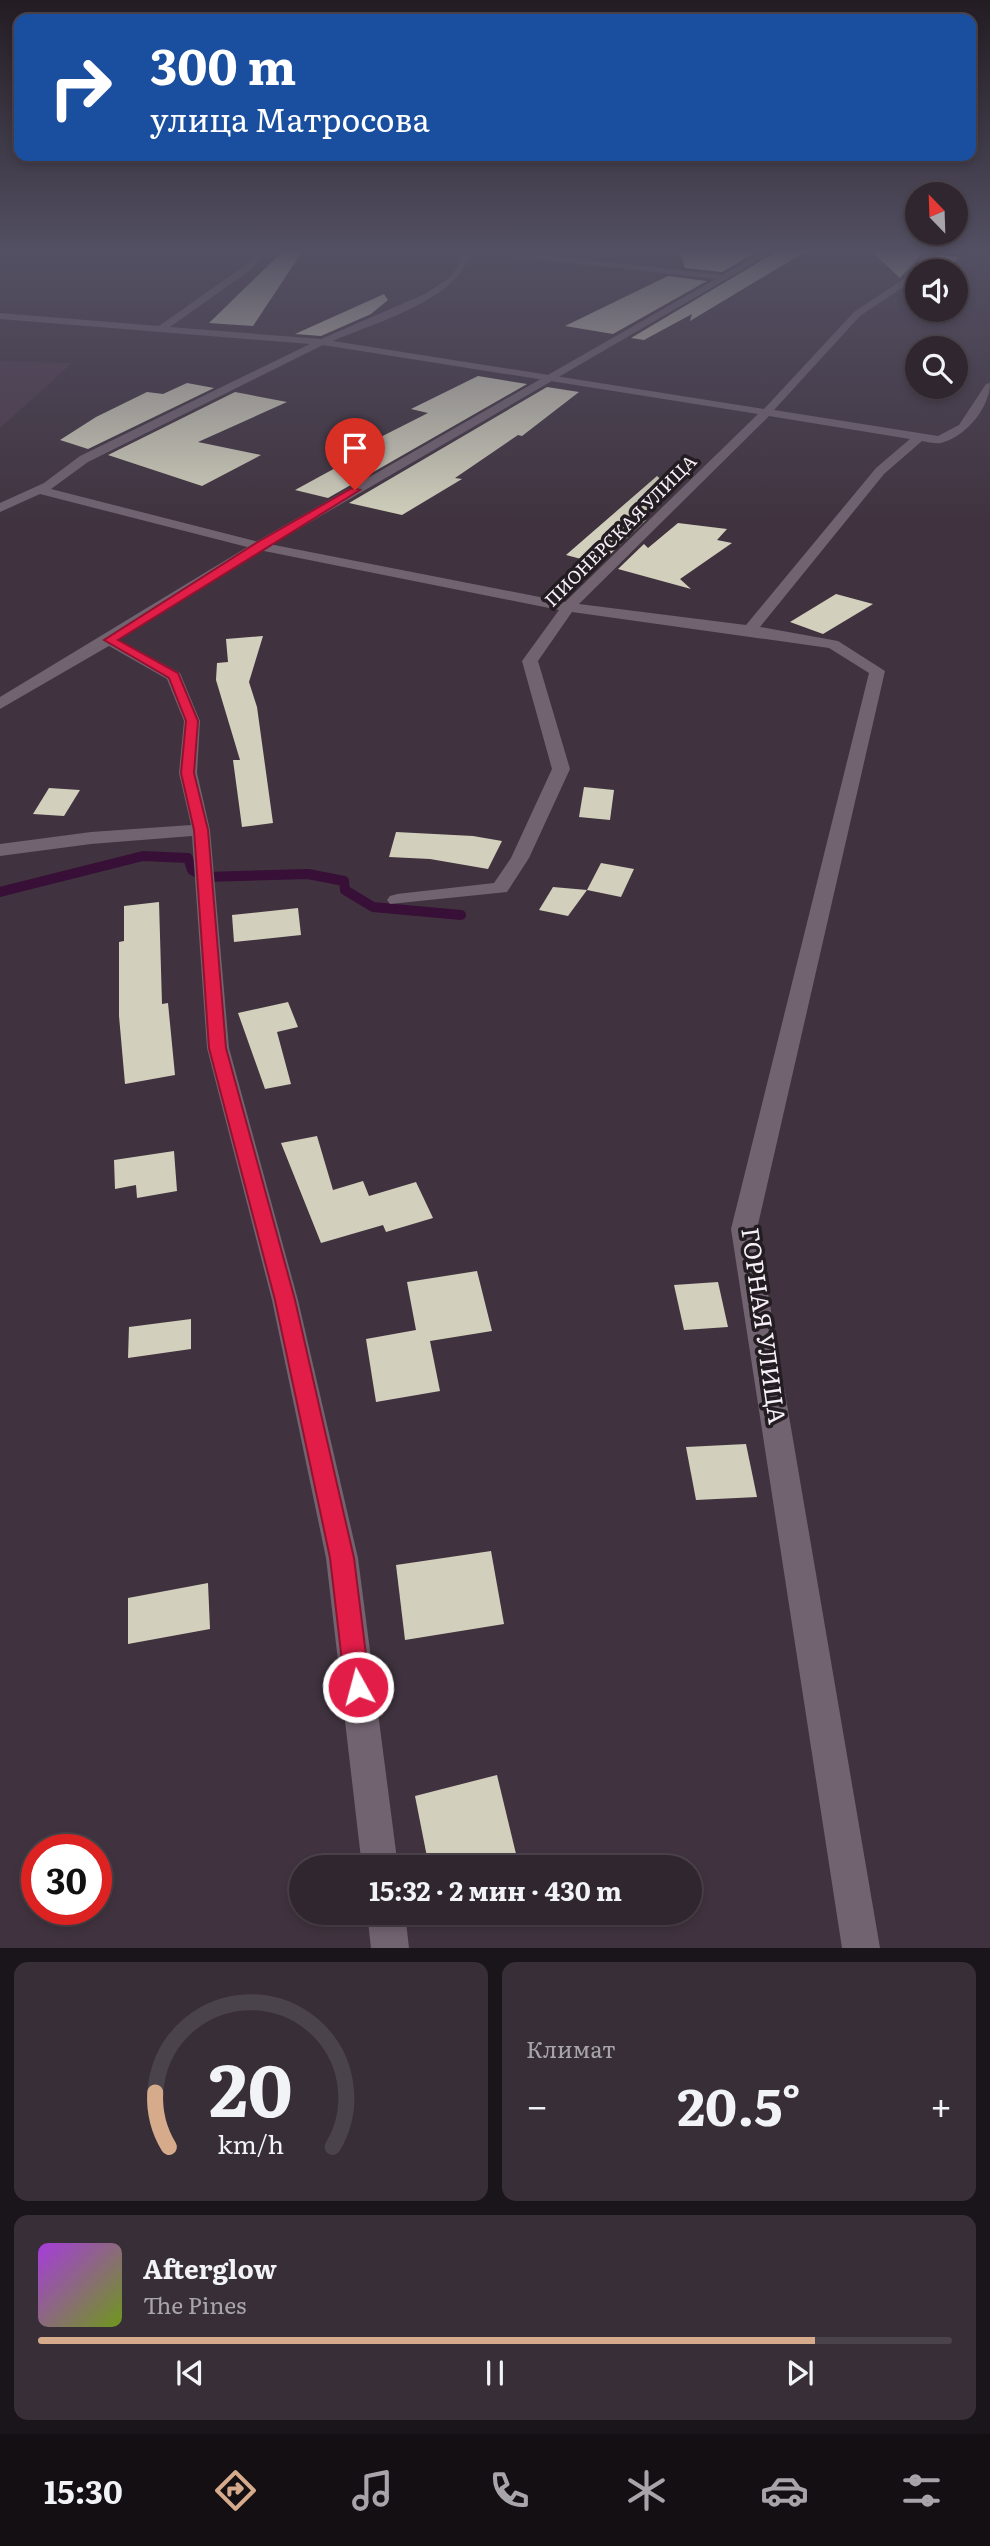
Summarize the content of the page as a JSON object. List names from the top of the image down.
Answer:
{
  "streets": {
    "street": ["ПИОНЕРСКАЯ УЛИЦА", "ГОРНАЯ УЛИЦА"]
  },
  "north": "top left",
  "page": {
    "turn": ["300 m", "улица Матросова"],
    "limit": "30",
    "trip": "15:32 · 2 мин · 430 m",
    "tile": "Климат",
    "heat": ["−", "20.5°", "+"],
    "song": ["Afterglow", "The Pines"],
    "tabs": "15:30",
    "gauge": ["20", "km/h"]
  }
}
